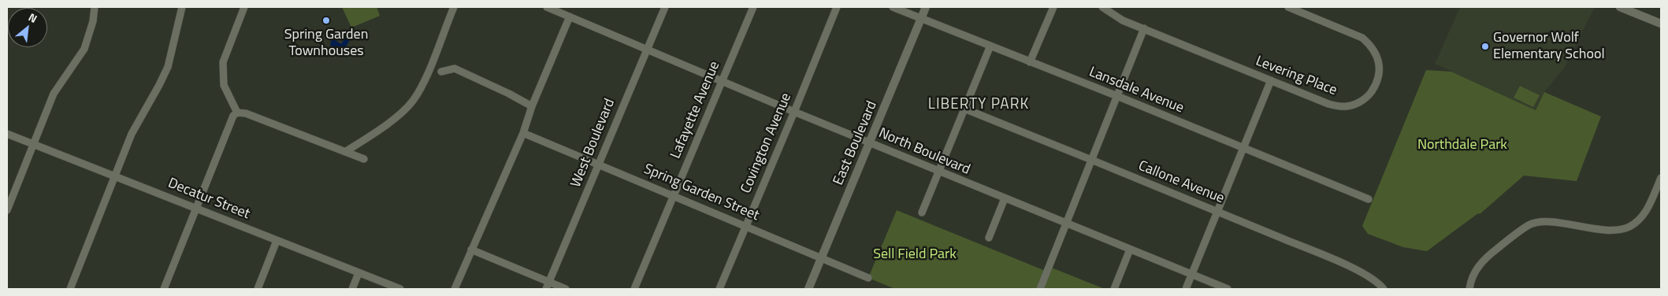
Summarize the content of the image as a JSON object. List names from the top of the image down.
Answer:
{
  "streets": {
    "street": [
      "Levering Place",
      "Lansdale Avenue",
      "Lafayette Avenue",
      "West Boulevard",
      "Covington Avenue",
      "East Boulevard",
      "North Boulevard",
      "Callone Avenue",
      "Spring Garden Street",
      "Decatur Street"
    ]
  },
  "crossings": [
    ["Lansdale Avenue", "East Boulevard"],
    ["Lafayette Avenue", "North Boulevard"],
    ["Lafayette Avenue", "Spring Garden Street"],
    ["West Boulevard", "North Boulevard"],
    ["West Boulevard", "Spring Garden Street"],
    ["Covington Avenue", "North Boulevard"],
    ["Covington Avenue", "Spring Garden Street"],
    ["East Boulevard", "North Boulevard"],
    ["East Boulevard", "Spring Garden Street"]
  ],
  "districts": ["LIBERTY PARK"],
  "parks": ["Northdale Park", "Sell Field Park"],
  "places": ["Spring Garden Townhouses", "Governor Wolf Elementary School"],
  "north": "top right"
}
